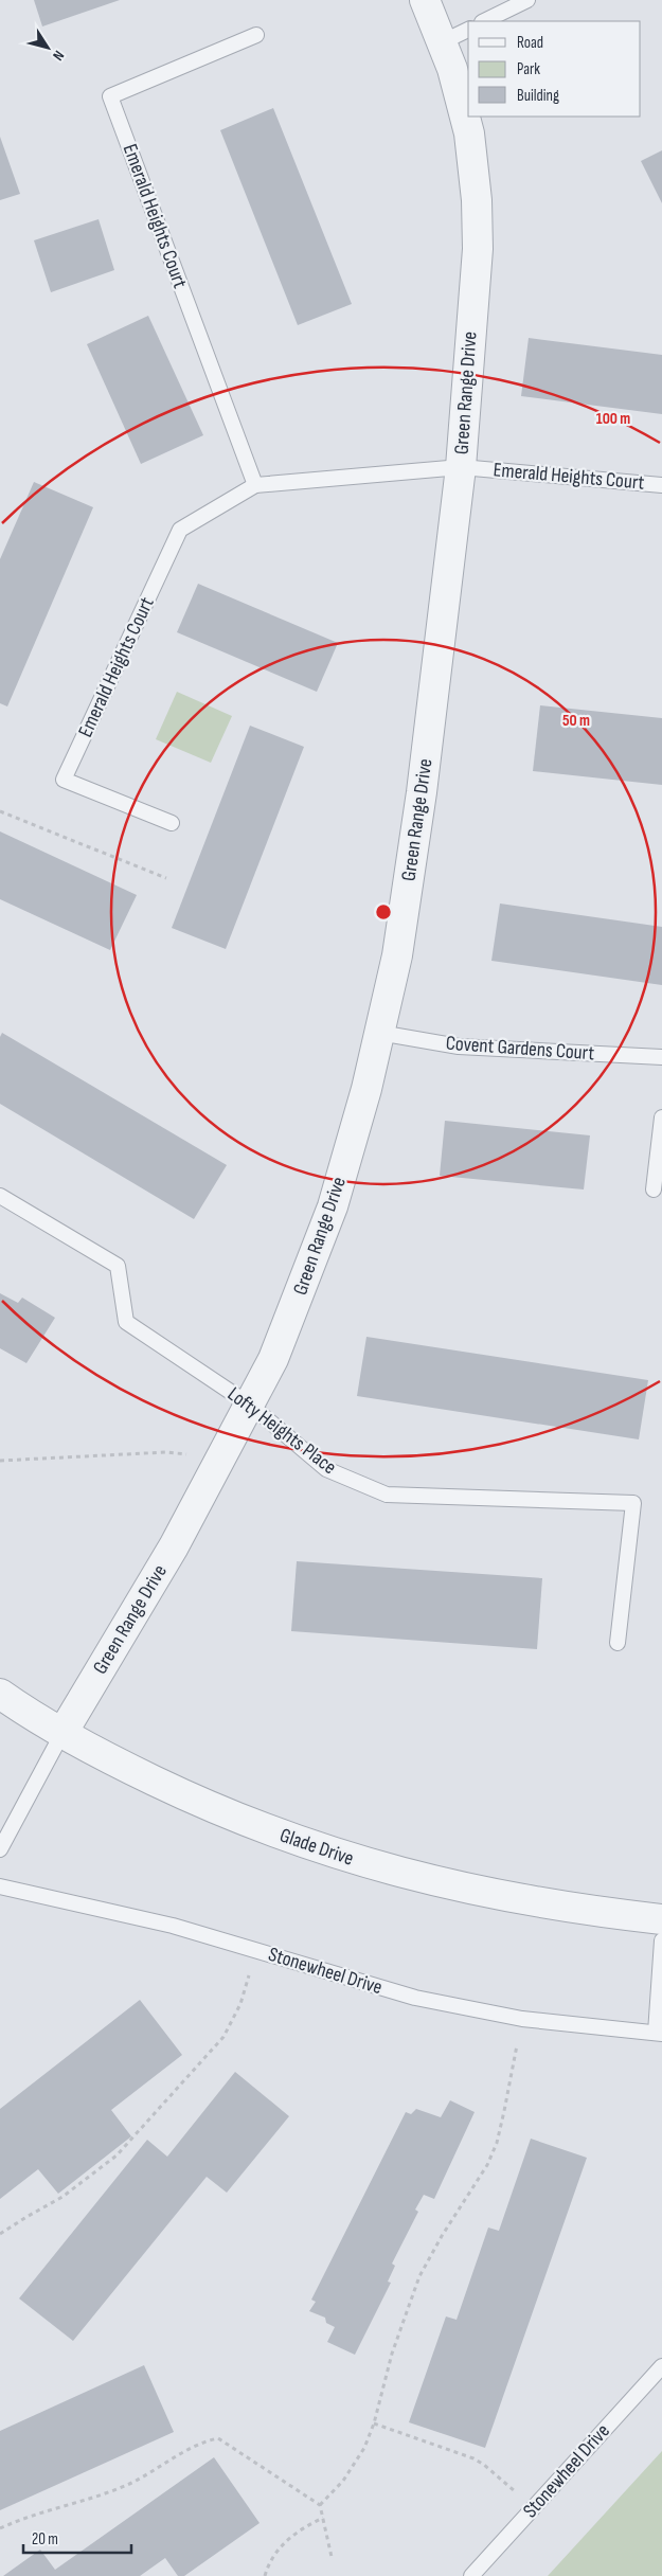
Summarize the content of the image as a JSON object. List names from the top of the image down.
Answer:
{
  "streets": {
    "street": ["Green Range Drive", "Glade Drive"],
    "lane": [
      "Emerald Heights Court",
      "Covent Gardens Court",
      "Lofty Heights Place",
      "Stonewheel Drive"
    ]
  },
  "crossings": [
    ["Emerald Heights Court", "Green Range Drive"],
    ["Green Range Drive", "Covent Gardens Court"],
    ["Green Range Drive", "Lofty Heights Place"],
    ["Green Range Drive", "Glade Drive"]
  ],
  "legend": ["Road", "Park", "Building"],
  "scale_bar": "20 m",
  "north": "bottom right",
  "rings": ["100 m", "50 m"]
}
